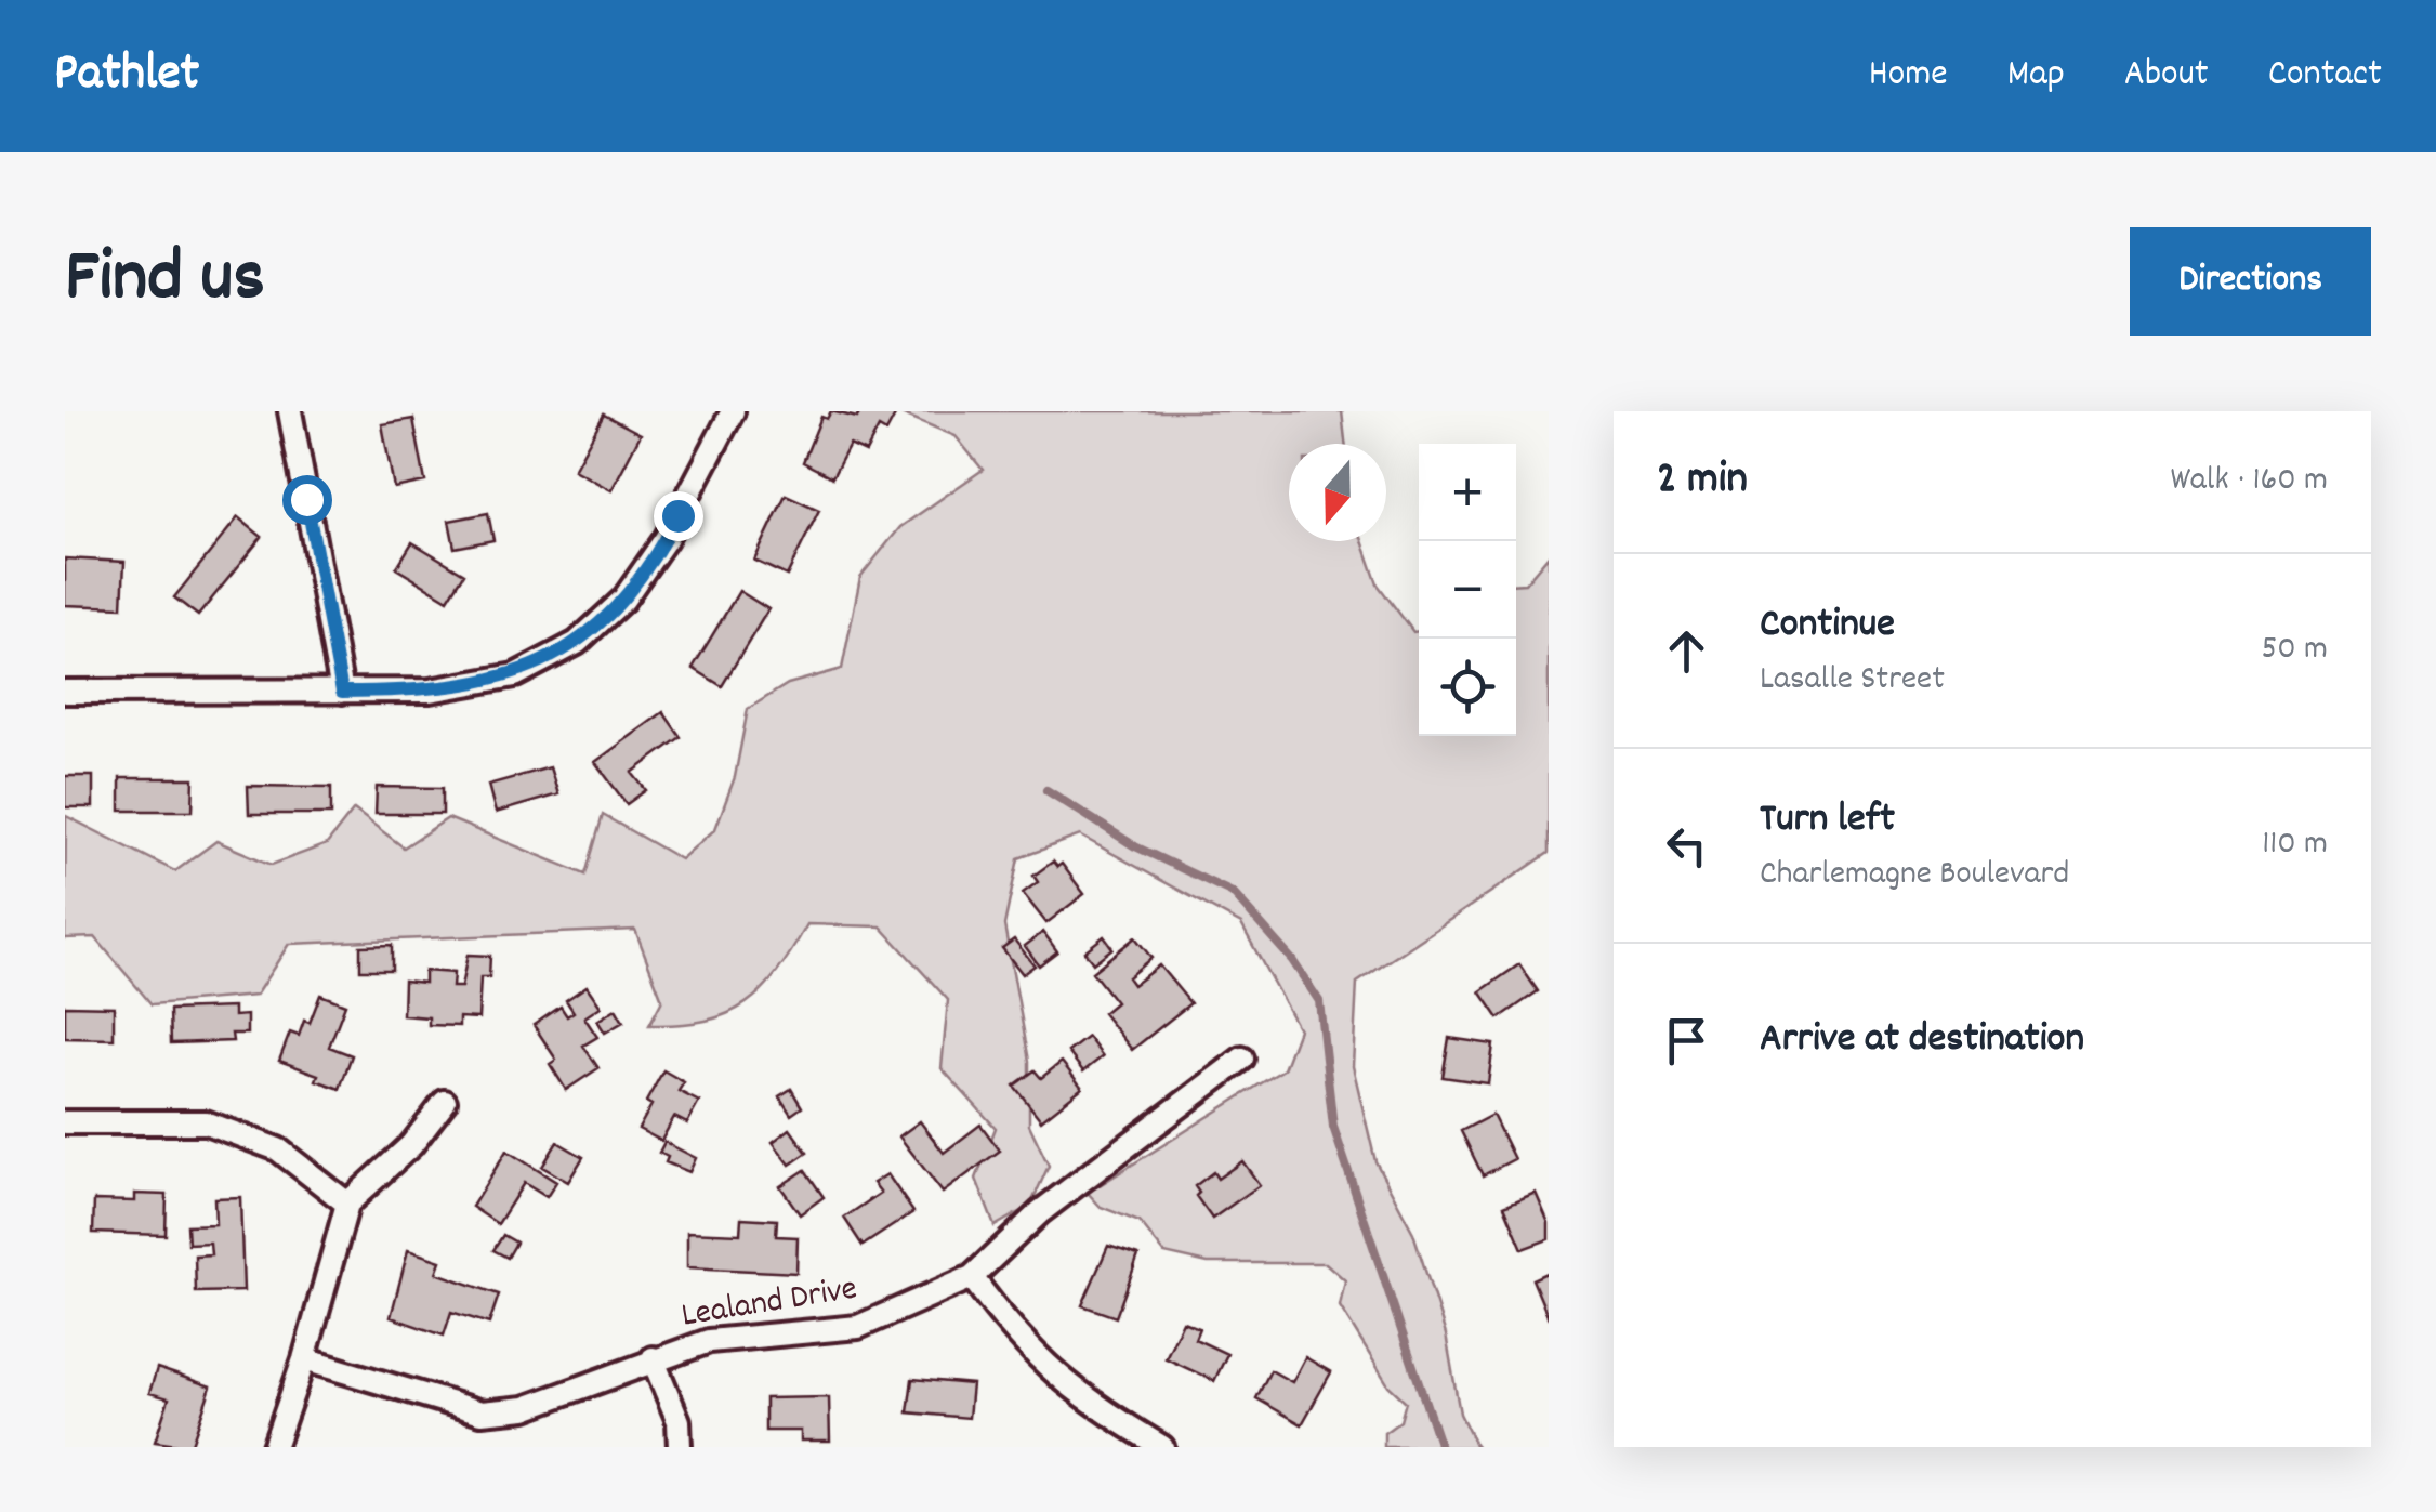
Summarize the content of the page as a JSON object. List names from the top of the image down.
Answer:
{
  "streets": {
    "street": ["Lealand Drive"]
  },
  "north": "bottom",
  "page": {
    "header": "Pathlet",
    "nav": [
      "Home",
      "Map",
      "About",
      "Contact"
    ],
    "title": "Find us",
    "buttons": "Directions",
    "heading": ["2 min", "Walk · 160 m"],
    "map_buttons": ["+", "−"],
    "list": [
      ["Continue", "Lasalle Street", "50 m"],
      ["Turn left", "Charlemagne Boulevard", "110 m"],
      "Arrive at destination"
    ]
  }
}
